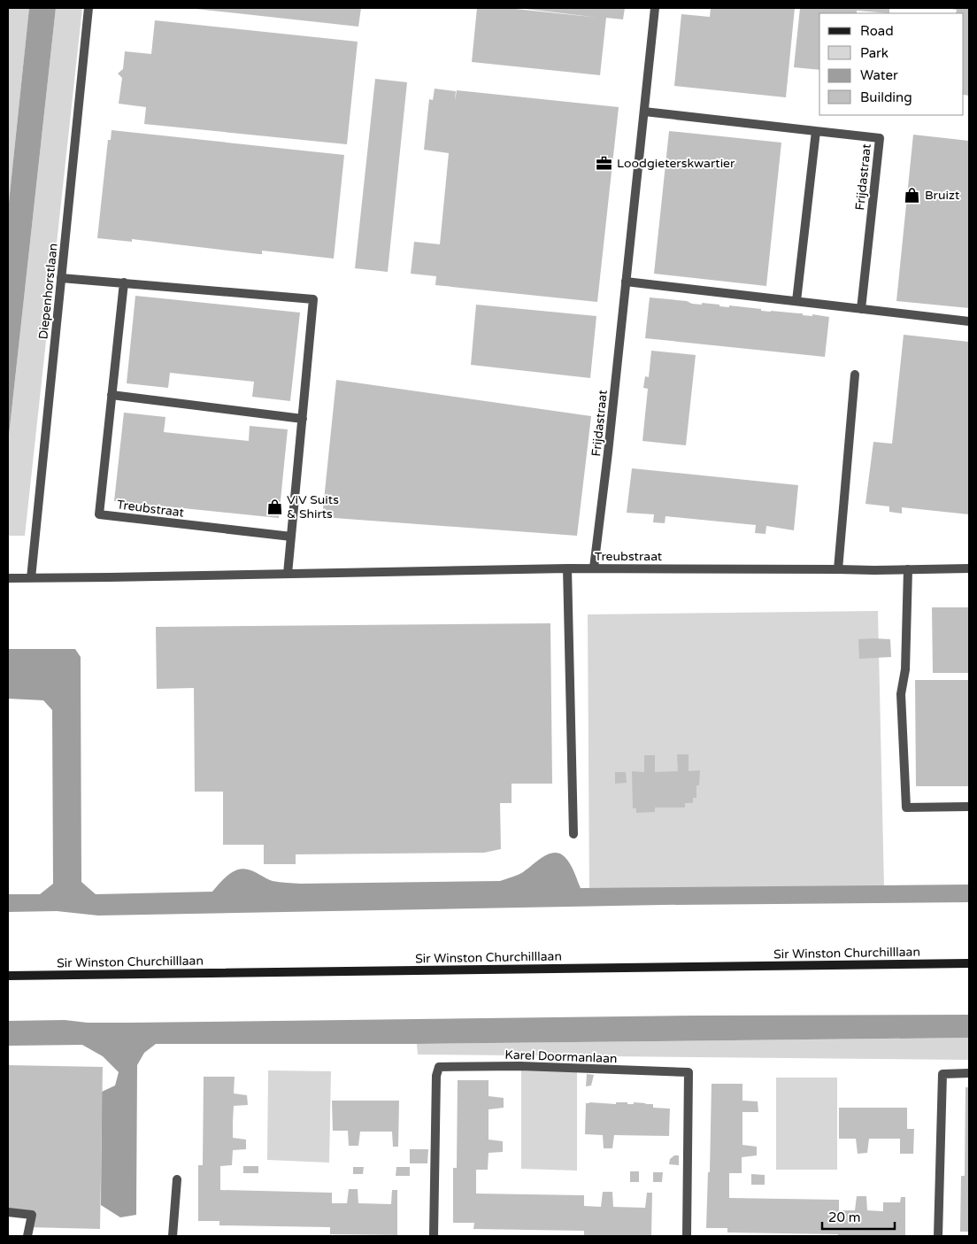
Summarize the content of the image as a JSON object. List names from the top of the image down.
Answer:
{
  "streets": {
    "street": [
      "Frijdastraat",
      "Diepenhorstlaan",
      "Treubstraat",
      "Sir Winston Churchilllaan",
      "Karel Doormanlaan"
    ]
  },
  "crossings": [
    ["Frijdastraat", "Treubstraat"],
    ["Diepenhorstlaan", "Treubstraat"]
  ],
  "places": {
    "office": ["Loodgieterskwartier"],
    "shop": ["Bruizt", "ViV Suits & Shirts"]
  },
  "legend": [
    "Road",
    "Park",
    "Water",
    "Building"
  ],
  "scale_bar": "20 m"
}
